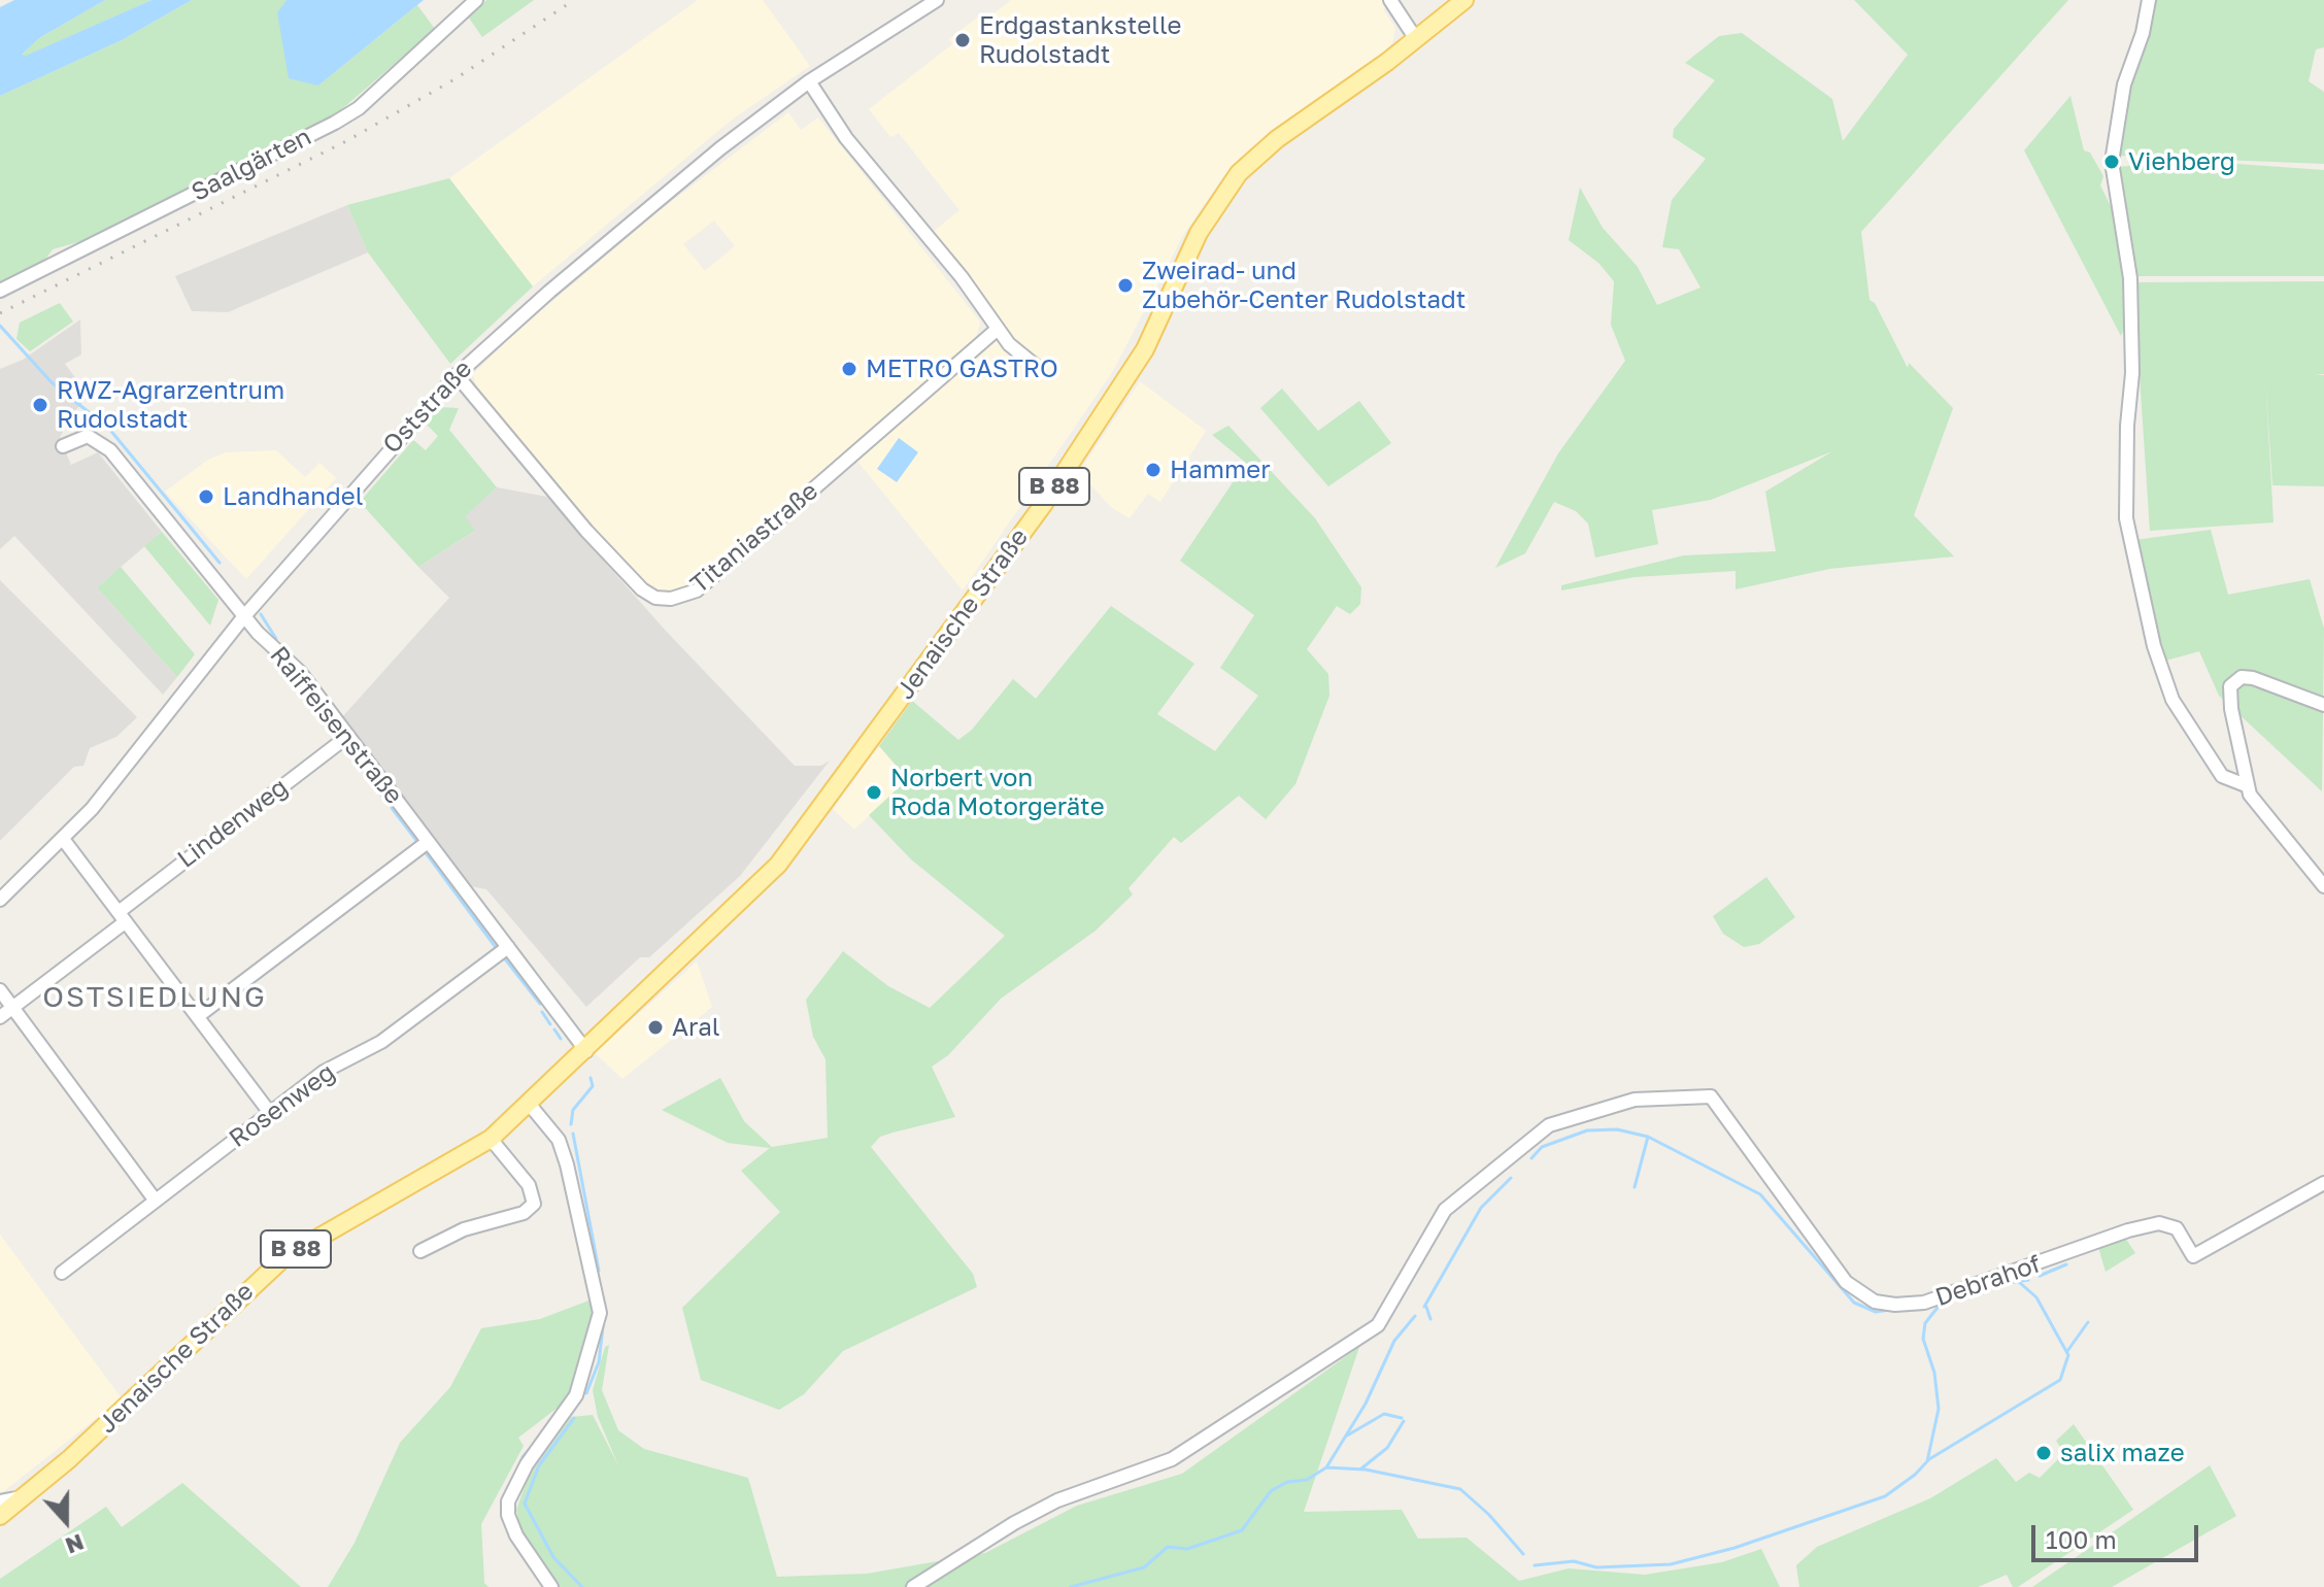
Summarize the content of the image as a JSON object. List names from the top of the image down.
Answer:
{
  "streets": {
    "main road": ["B 88", "Jenaische Straße"],
    "street": [
      "Saalgärten",
      "Oststraße",
      "Titaniastraße",
      "Raiffeisenstraße",
      "Lindenweg",
      "Rosenweg",
      "Debrahof"
    ]
  },
  "crossings": [
    ["Oststraße", "Titaniastraße"],
    ["Oststraße", "Raiffeisenstraße"],
    ["Jenaische Straße", "Raiffeisenstraße"],
    ["Raiffeisenstraße", "Lindenweg"],
    ["Raiffeisenstraße", "Rosenweg"]
  ],
  "districts": ["OSTSIEDLUNG"],
  "places": [
    "Erdgastankstelle Rudolstadt",
    "Viehberg",
    "Zweirad- und Zubehör-Center Rudolstadt",
    "METRO GASTRO",
    "RWZ-Agrarzentrum Rudolstadt",
    "Hammer",
    "Landhandel",
    "Norbert von Roda Motorgeräte",
    "Aral",
    "salix maze"
  ],
  "scale_bar": "100 m",
  "north": "bottom"
}
